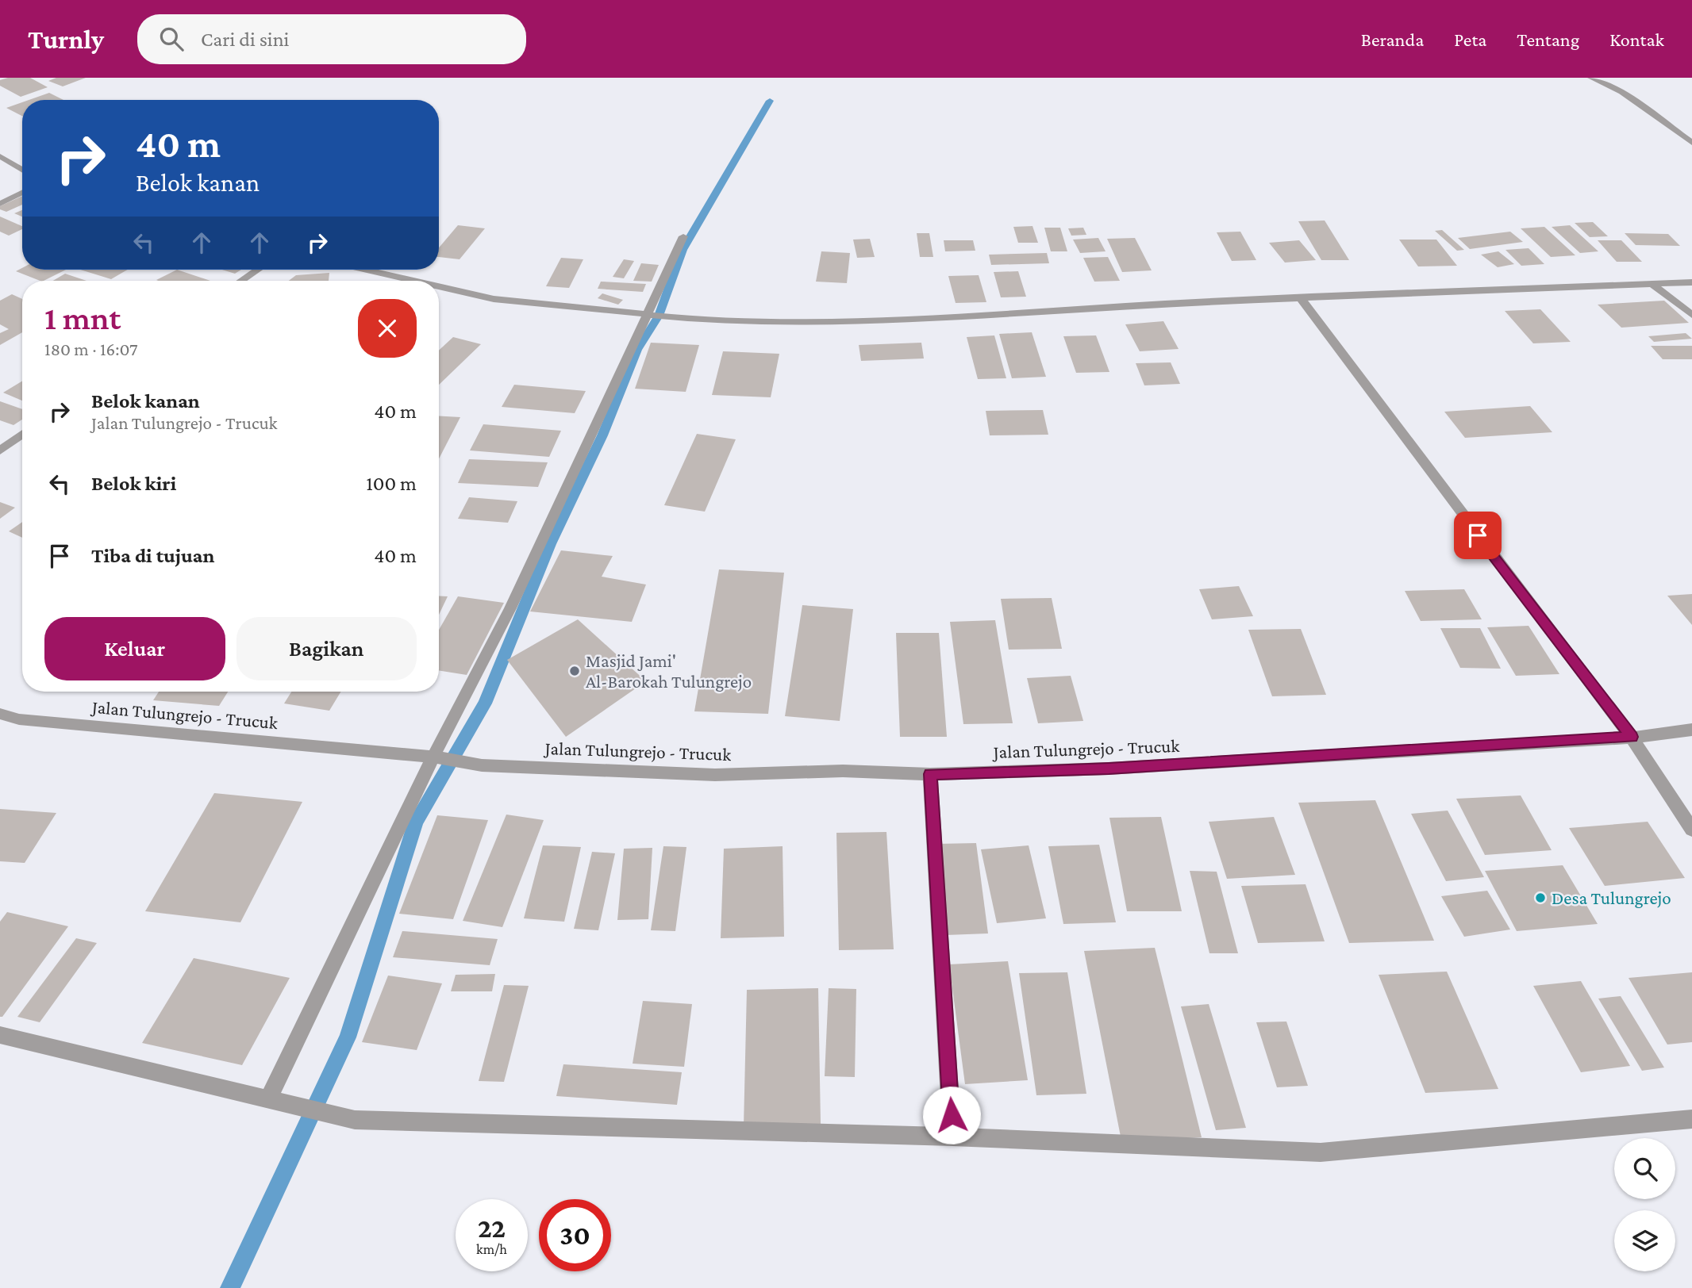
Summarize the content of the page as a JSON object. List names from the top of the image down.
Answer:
{
  "streets": {
    "street": ["Jalan Tulungrejo - Trucuk"]
  },
  "places": ["Masjid Jami' Al-Barokah Tulungrejo", "Desa Tulungrejo"],
  "page": {
    "header": "Turnly",
    "search": "Cari di sini",
    "nav": [
      "Beranda",
      "Peta",
      "Tentang",
      "Kontak"
    ],
    "turn": ["40 m", "Belok kanan"],
    "heading": ["1 mnt", "180 m · 16:07"],
    "list": [
      {
        "name": "Belok kanan",
        "note": "Jalan Tulungrejo - Trucuk",
        "value": "40 m"
      },
      {
        "name": "Belok kiri",
        "value": "100 m"
      },
      {
        "name": "Tiba di tujuan",
        "value": "40 m"
      }
    ],
    "buttons": ["Keluar", "Bagikan"],
    "speed": "22 km/h",
    "limit": "30"
  }
}
